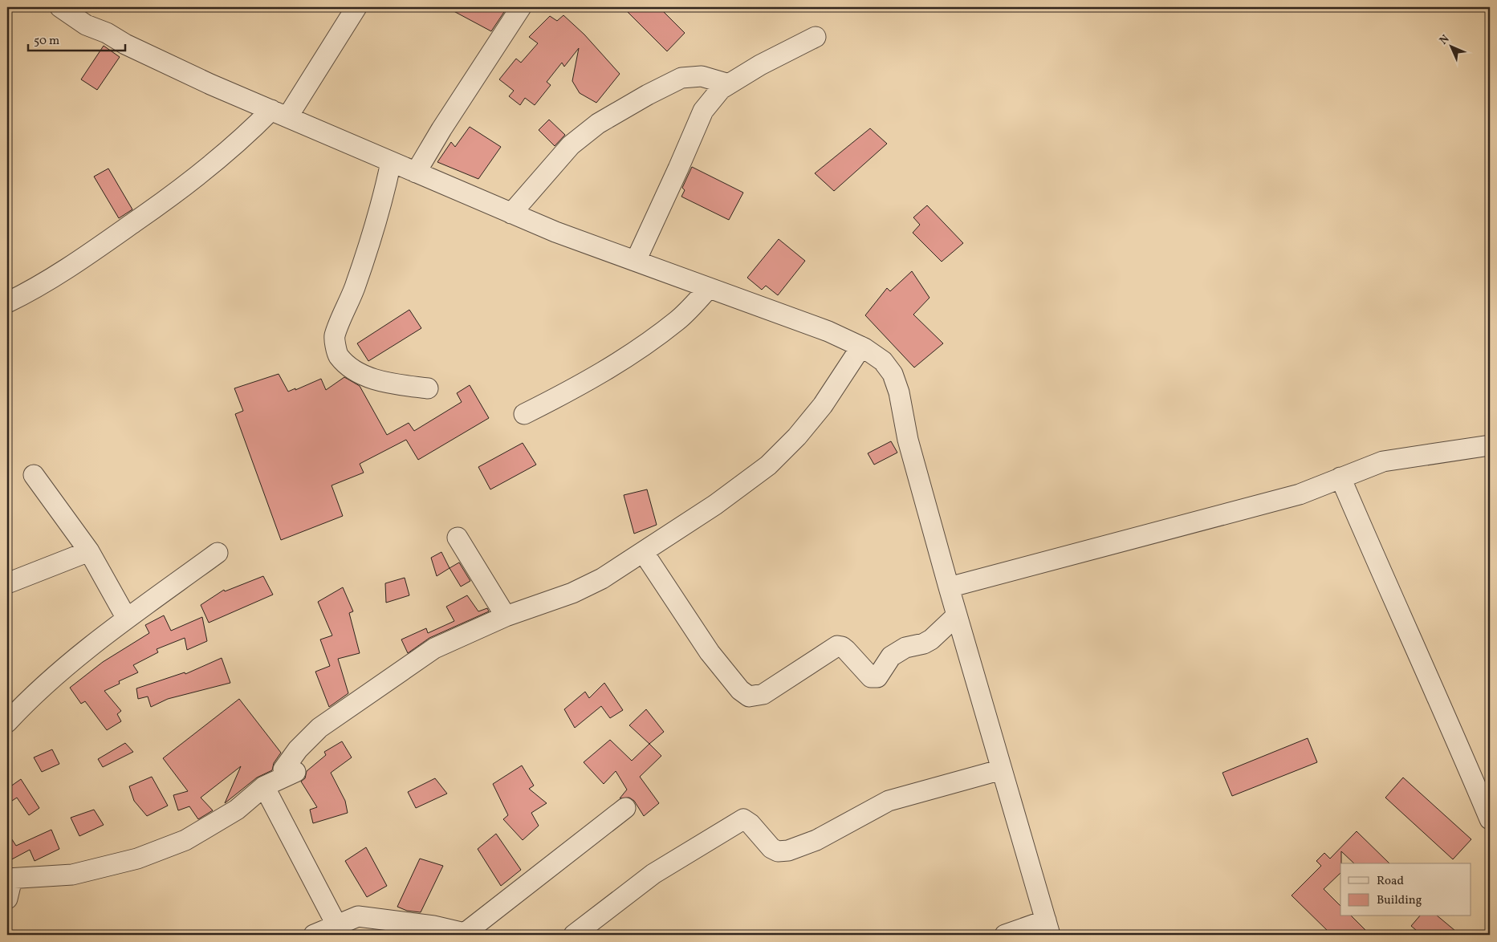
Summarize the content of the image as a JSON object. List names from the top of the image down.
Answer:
{
  "legend": ["Road", "Building"],
  "scale_bar": "50 m",
  "north": "top left"
}
